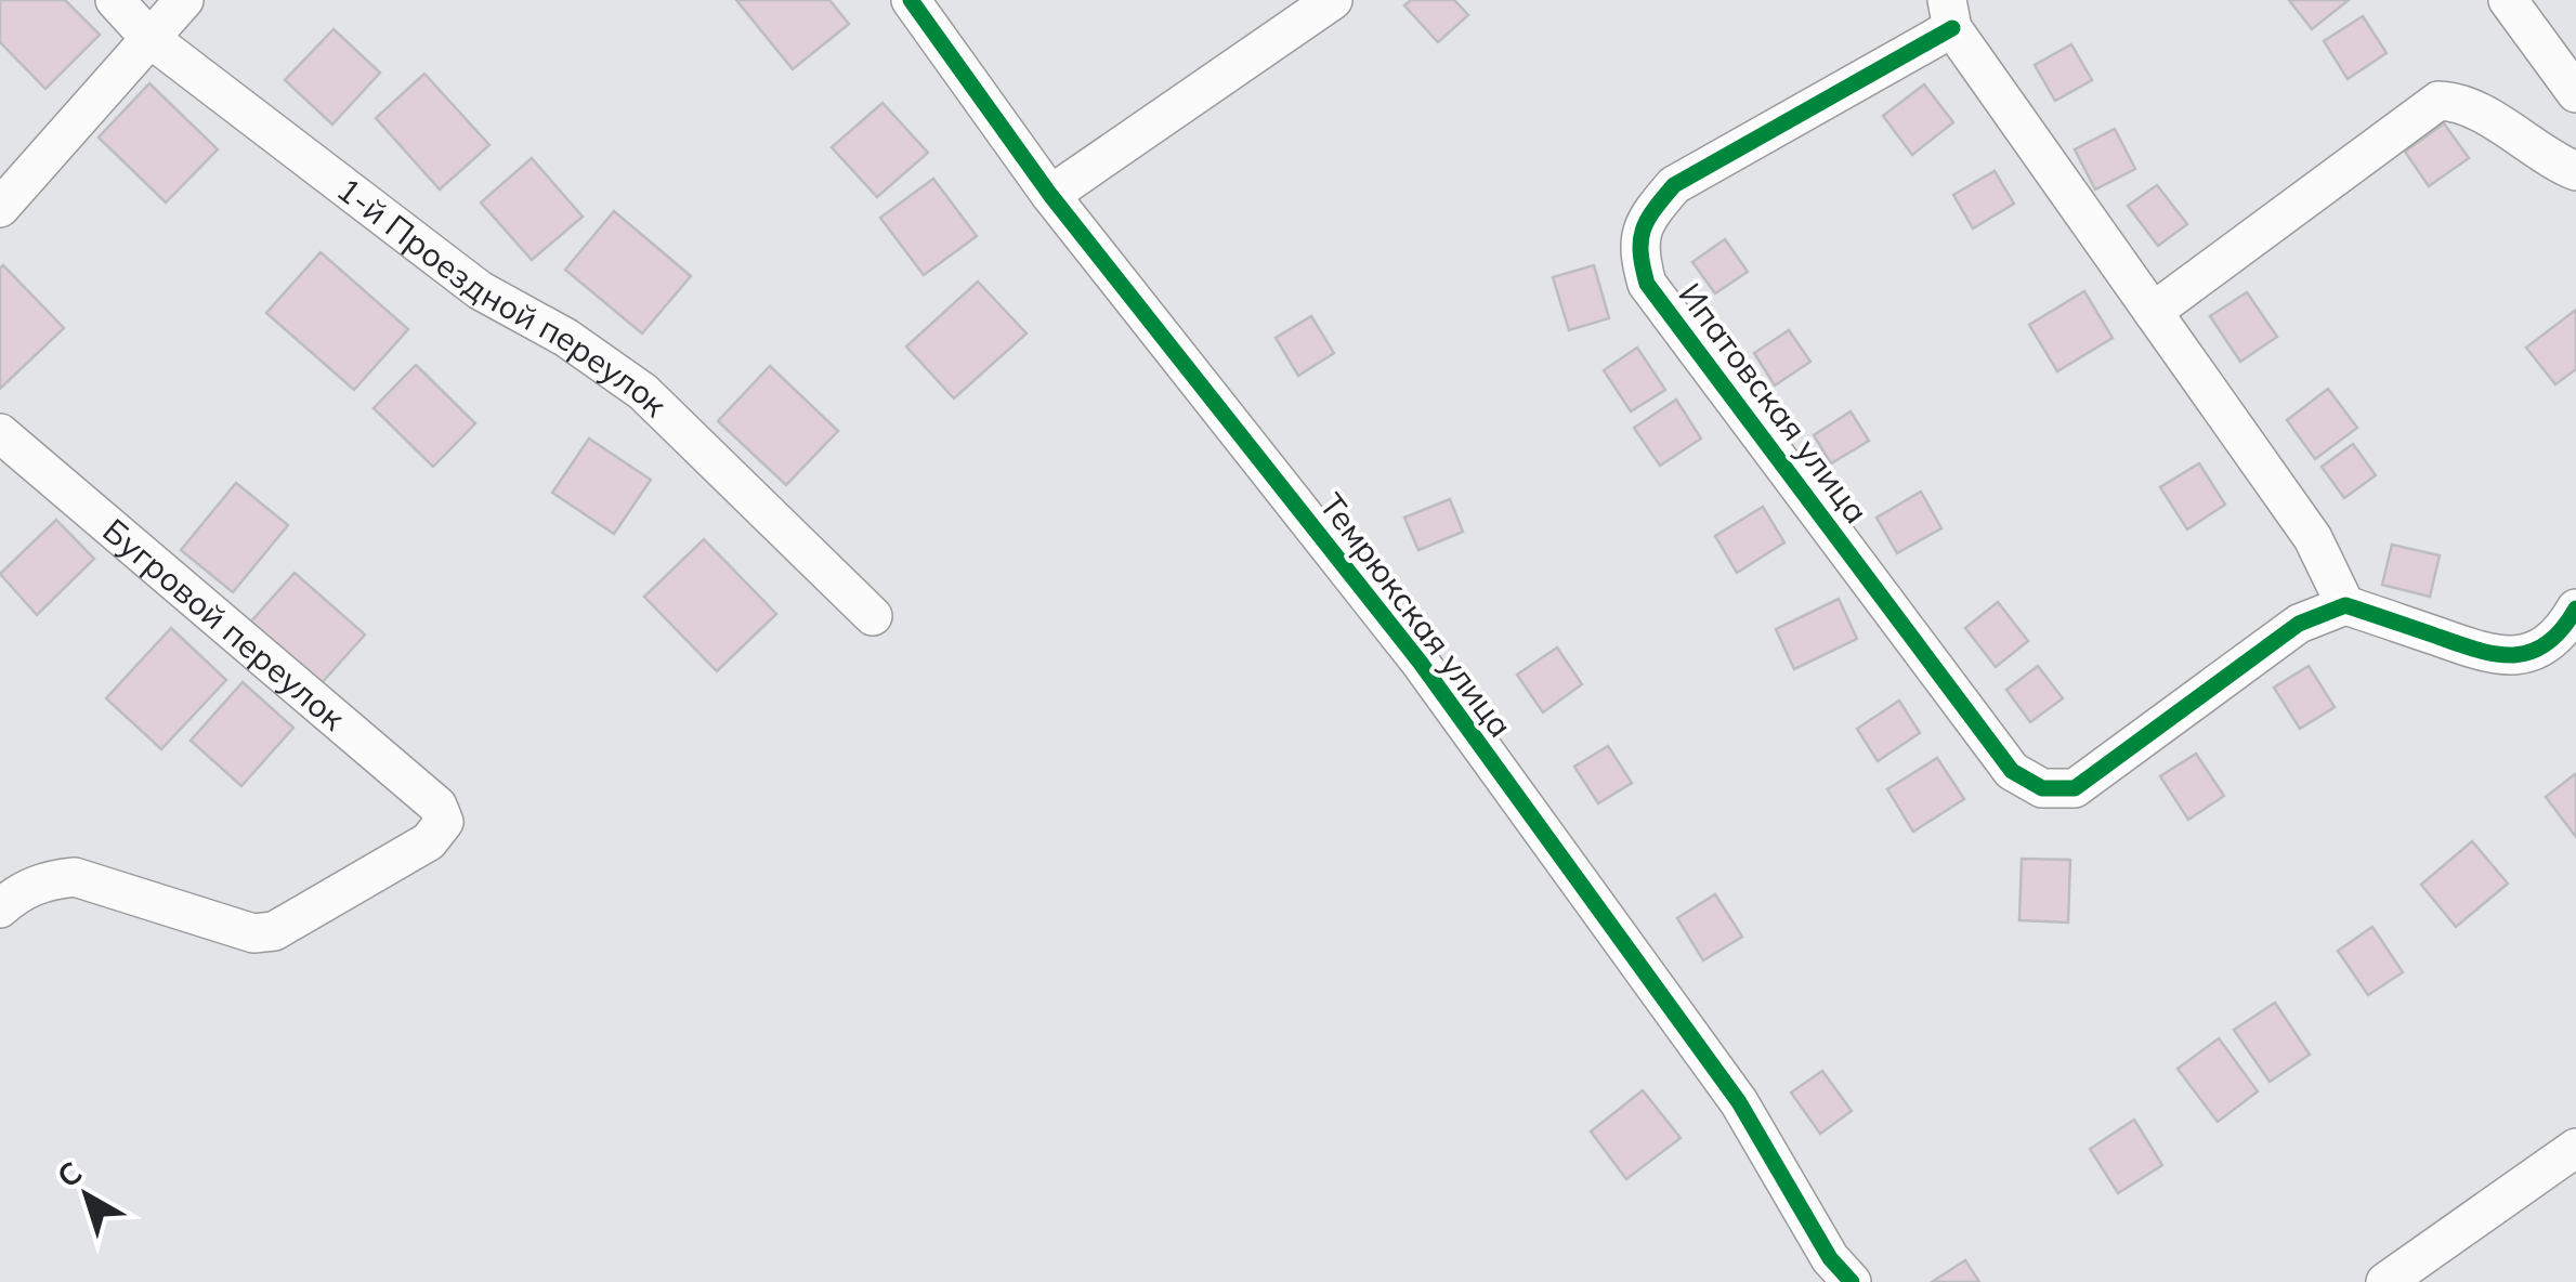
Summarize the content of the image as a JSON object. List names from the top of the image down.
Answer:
{
  "streets": {
    "street": [
      "1-й Проездной переулок",
      "Ипатовская улица",
      "Темрюкская улица",
      "Бугровой переулок"
    ]
  },
  "north": "top left"
}
